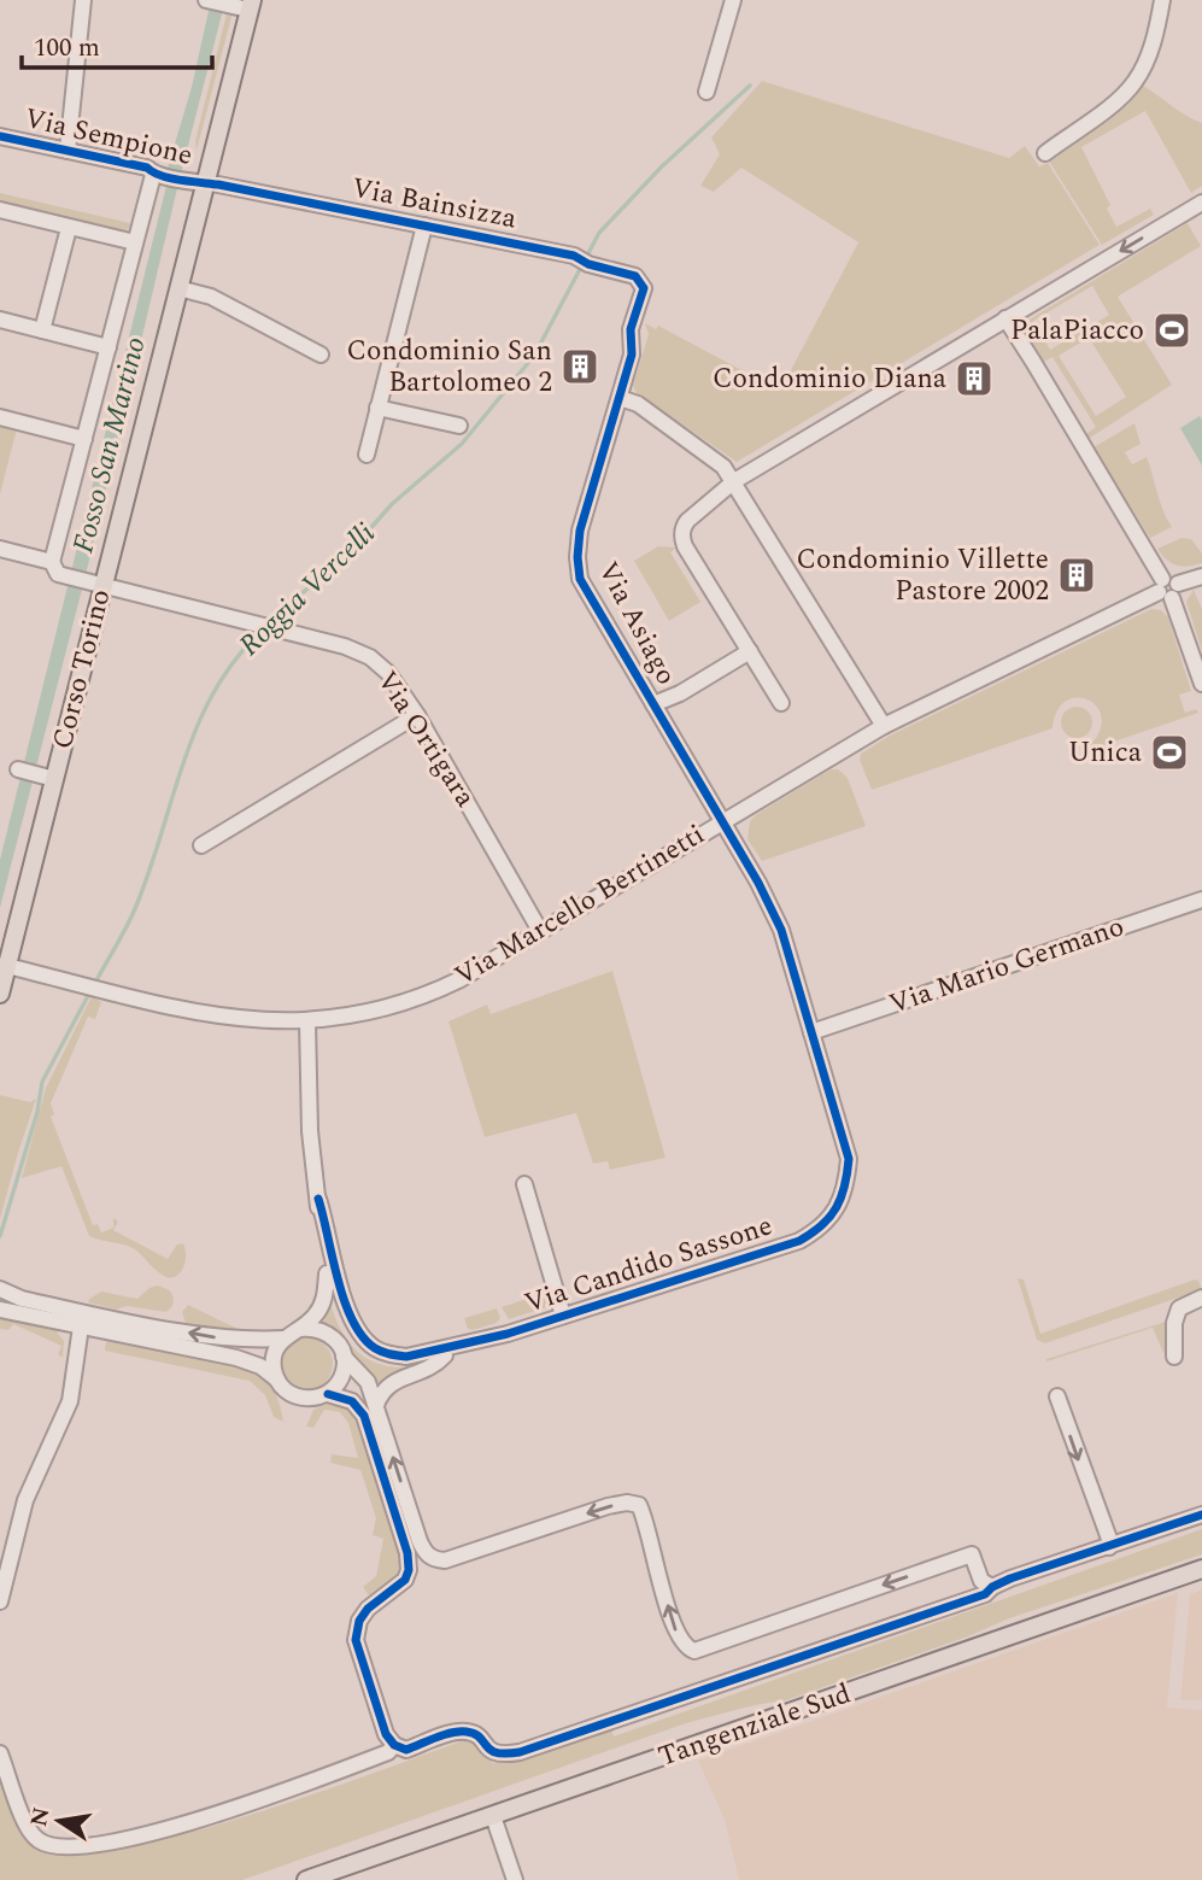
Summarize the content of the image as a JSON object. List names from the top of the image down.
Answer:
{
  "streets": {
    "main road": ["Corso Torino", "Tangenziale Sud"],
    "street": [
      "Via Sempione",
      "Via Bainsizza",
      "Via Asiago",
      "Via Ortigara",
      "Via Marcello Bertinetti",
      "Via Mario Germano",
      "Via Candido Sassone"
    ]
  },
  "crossings": [
    ["Via Sempione", "Via Bainsizza"],
    ["Via Sempione", "Corso Torino"],
    ["Via Bainsizza", "Via Asiago"],
    ["Via Bainsizza", "Corso Torino"],
    ["Via Asiago", "Via Marcello Bertinetti"],
    ["Via Asiago", "Via Mario Germano"],
    ["Via Asiago", "Via Candido Sassone"],
    ["Corso Torino", "Via Ortigara"],
    ["Corso Torino", "Via Marcello Bertinetti"],
    ["Via Ortigara", "Via Marcello Bertinetti"]
  ],
  "water": ["Fosso San Martino", "Roggia Vercelli"],
  "places": {
    "sports": ["PalaPiacco", "Unica"],
    "building": ["Condominio San Bartolomeo 2", "Condominio Diana", "Condominio Villette Pastore 2002"]
  },
  "scale_bar": "100 m",
  "north": "left"
}
